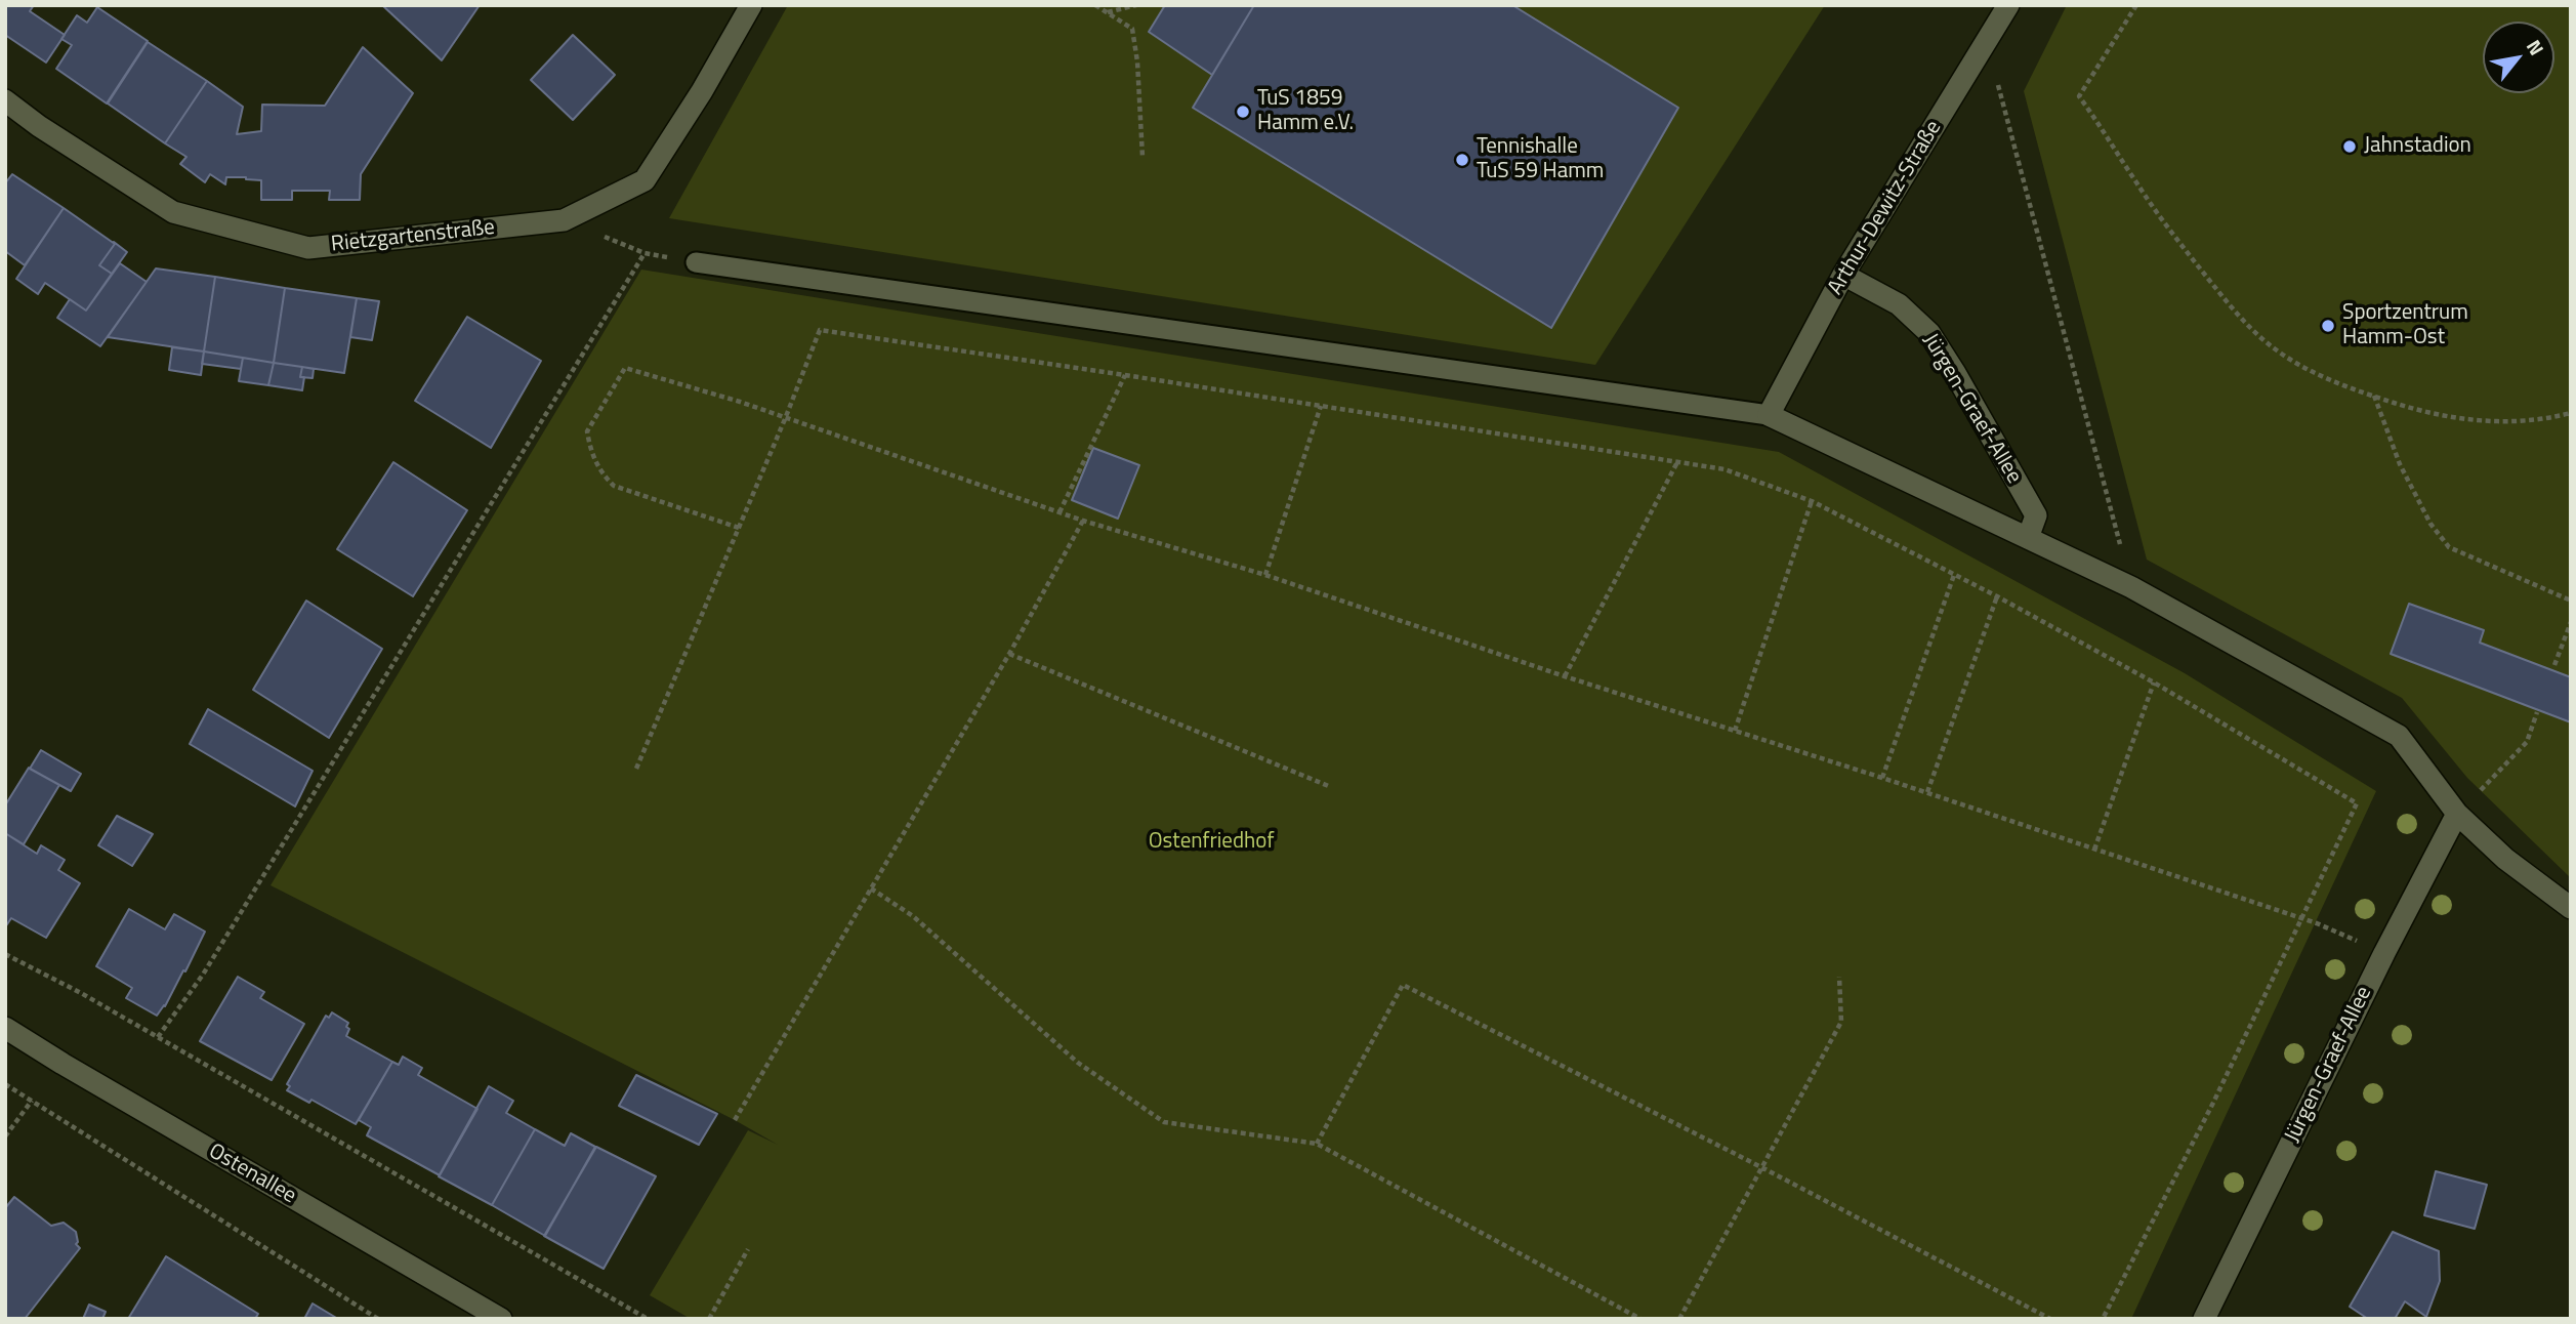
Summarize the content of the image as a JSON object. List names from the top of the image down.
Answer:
{
  "streets": {
    "street": [
      "Arthur-Dewitz-Straße",
      "Rietzgartenstraße",
      "Jürgen-Graef-Allee",
      "Ostenallee"
    ]
  },
  "crossings": [
    ["Arthur-Dewitz-Straße", "Jürgen-Graef-Allee"]
  ],
  "parks": ["Ostenfriedhof"],
  "places": [
    "TuS 1859 Hamm e.V.",
    "Jahnstadion",
    "Tennishalle TuS 59 Hamm",
    "Sportzentrum Hamm-Ost"
  ],
  "north": "top right"
}
